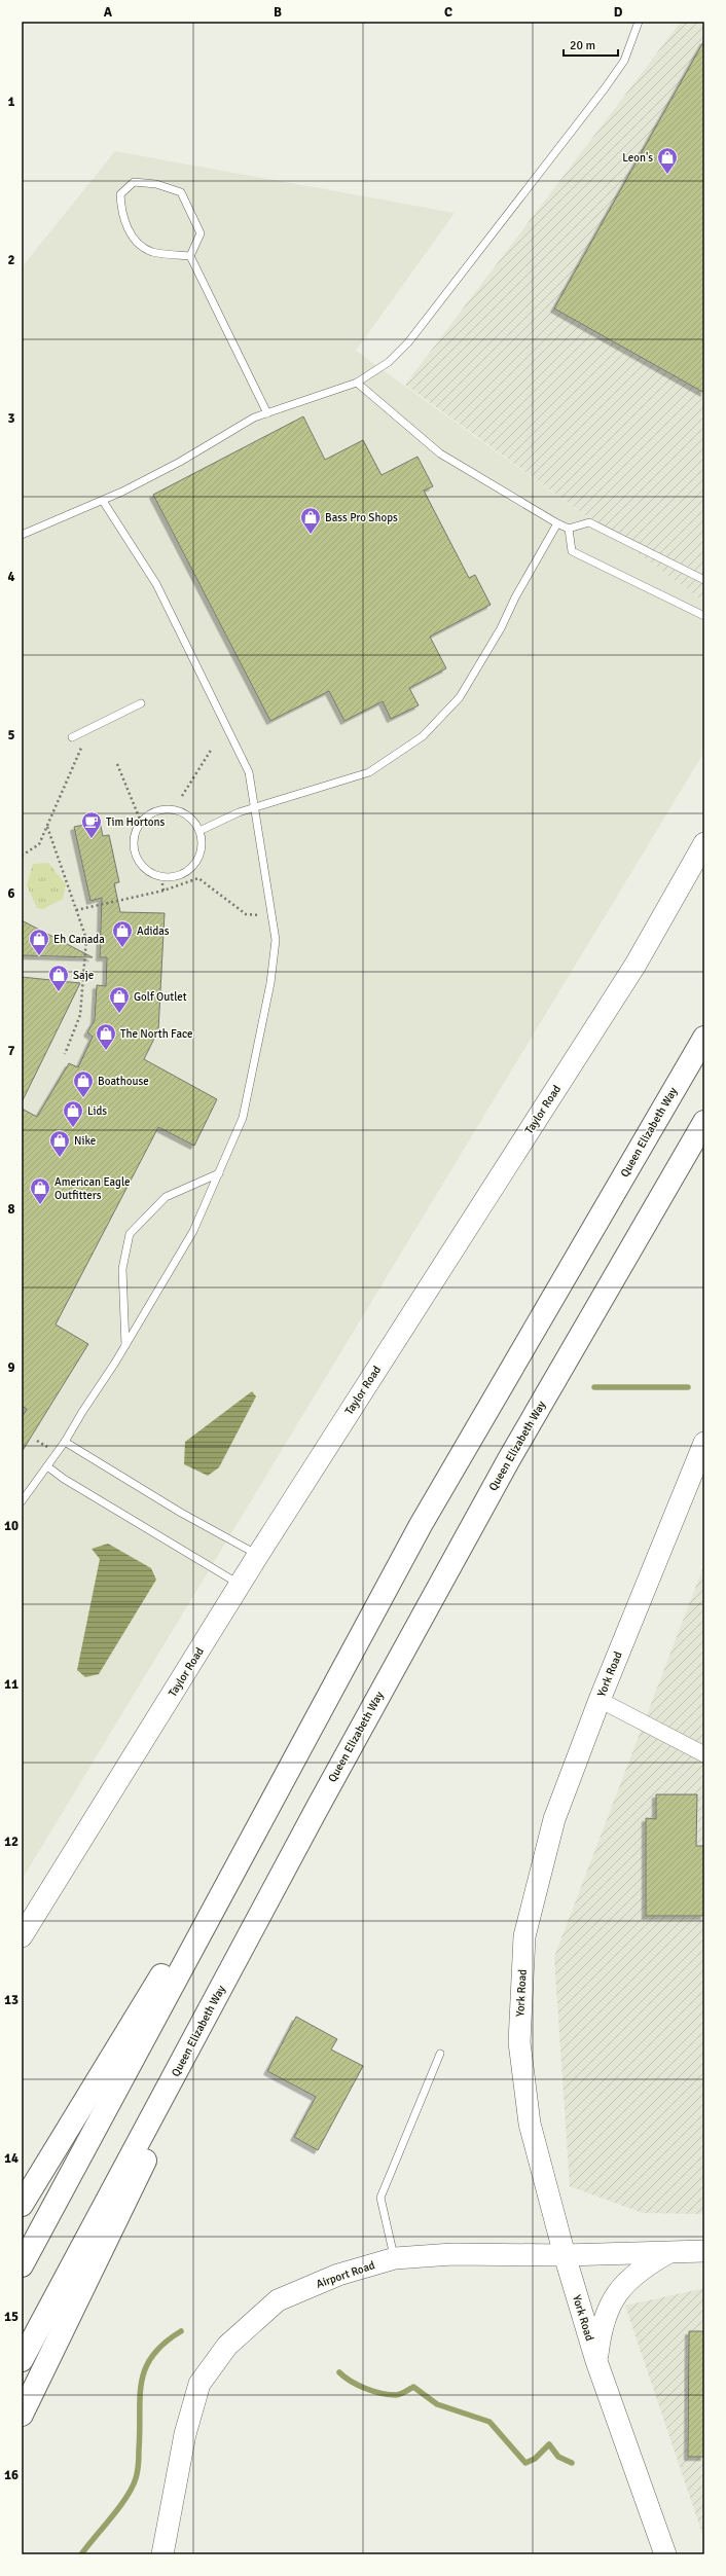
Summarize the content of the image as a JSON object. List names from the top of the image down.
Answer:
{
  "streets": {
    "highway": ["Queen Elizabeth Way"],
    "main road": ["Taylor Road", "York Road", "Airport Road"]
  },
  "crossings": [
    ["York Road", "Airport Road"]
  ],
  "places": {
    "shop": [
      "Leon's",
      "Bass Pro Shops",
      "Adidas",
      "Eh Canada",
      "Saje",
      "Golf Outlet",
      "The North Face",
      "Boathouse",
      "Lids",
      "Nike",
      "American Eagle Outfitters"
    ],
    "cafe": ["Tim Hortons"]
  },
  "scale_bar": "20 m",
  "grid": {
    "columns": [
      "A",
      "B",
      "C",
      "D"
    ],
    "rows": [
      "1",
      "2",
      "3",
      "4",
      "5",
      "6",
      "7",
      "8",
      "9",
      "10",
      "11",
      "12",
      "13",
      "14",
      "15",
      "16"
    ]
  }
}
